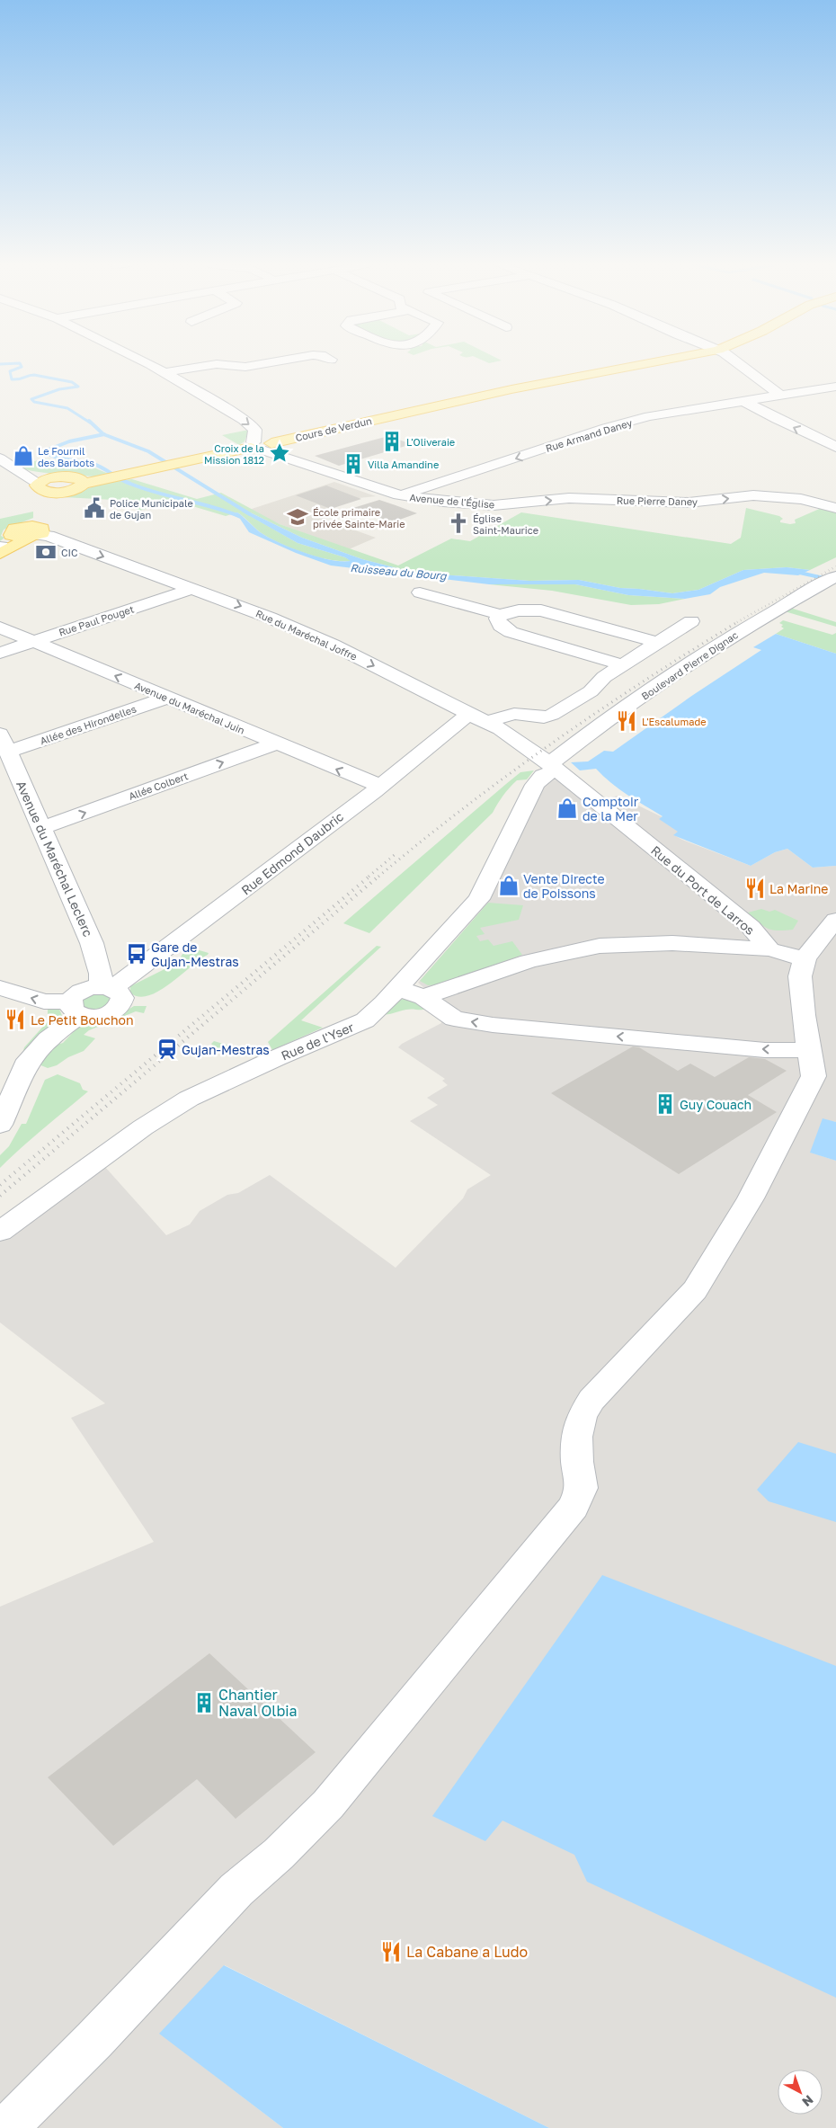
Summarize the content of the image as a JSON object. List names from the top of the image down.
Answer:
{
  "streets": {
    "main road": ["Cours de Verdun"],
    "street": [
      "Rue Armand Daney",
      "Avenue de l'Église",
      "Rue Pierre Daney",
      "Rue Paul Pouget",
      "Rue du Maréchal Joffre",
      "Boulevard Pierre Dignac",
      "Avenue du Maréchal Juin",
      "Allée des Hirondelles",
      "Allée Colbert",
      "Rue Edmond Daubric",
      "Avenue du Maréchal Leclerc",
      "Rue du Port de Larros",
      "Rue de l'Yser"
    ]
  },
  "crossings": [
    ["Cours de Verdun", "Avenue de l'Église"],
    ["Rue Armand Daney", "Avenue de l'Église"],
    ["Avenue de l'Église", "Rue Pierre Daney"],
    ["Rue Paul Pouget", "Rue du Maréchal Joffre"],
    ["Rue Paul Pouget", "Avenue du Maréchal Juin"],
    ["Rue du Maréchal Joffre", "Boulevard Pierre Dignac"],
    ["Rue du Maréchal Joffre", "Rue Edmond Daubric"],
    ["Rue du Maréchal Joffre", "Rue du Port de Larros"],
    ["Rue du Maréchal Joffre", "Rue de l'Yser"],
    ["Boulevard Pierre Dignac", "Rue du Port de Larros"],
    ["Boulevard Pierre Dignac", "Rue de l'Yser"],
    ["Avenue du Maréchal Juin", "Allée des Hirondelles"],
    ["Avenue du Maréchal Juin", "Allée Colbert"],
    ["Avenue du Maréchal Juin", "Rue Edmond Daubric"],
    ["Allée des Hirondelles", "Avenue du Maréchal Leclerc"],
    ["Allée Colbert", "Avenue du Maréchal Leclerc"],
    ["Rue Edmond Daubric", "Avenue du Maréchal Leclerc"],
    ["Rue du Port de Larros", "Rue de l'Yser"]
  ],
  "one_way": ["Rue Armand Daney", "Avenue du Maréchal Juin", "Allée Colbert"],
  "water": ["Ruisseau du Bourg"],
  "places": {
    "building": [
      "L'Oliveraie",
      "Villa Amandine",
      "Guy Couach",
      "Chantier Naval Olbia"
    ],
    "place": ["Croix de la Mission 1812"],
    "shop": ["Le Fournil des Barbots", "Comptoir de la Mer", "Vente Directe de Poissons"],
    "public building": ["Police Municipale de Gujan"],
    "school or university": ["École primaire privée Sainte-Marie"],
    "church": ["Église Saint-Maurice"],
    "bank": ["CIC"],
    "restaurant": [
      "L'Escalumade",
      "La Marine",
      "Le Petit Bouchon",
      "La Cabane a Ludo"
    ],
    "bus stop": ["Gare de Gujan-Mestras"],
    "station": ["Gujan-Mestras"]
  },
  "north": "bottom right"
}
